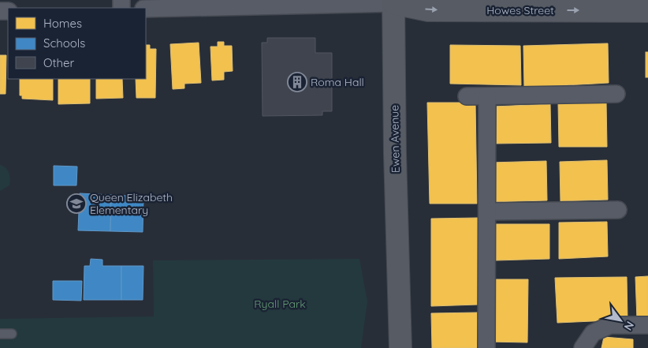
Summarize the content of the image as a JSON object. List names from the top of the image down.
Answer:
{
  "streets": {
    "street": ["Howes Street", "Ewen Avenue"]
  },
  "crossings": [
    ["Howes Street", "Ewen Avenue"]
  ],
  "parks": ["Ryall Park"],
  "places": {
    "building": ["Roma Hall"],
    "school or university": ["Queen Elizabeth Elementary"]
  },
  "legend": ["Homes", "Schools", "Other"],
  "north": "bottom right"
}
